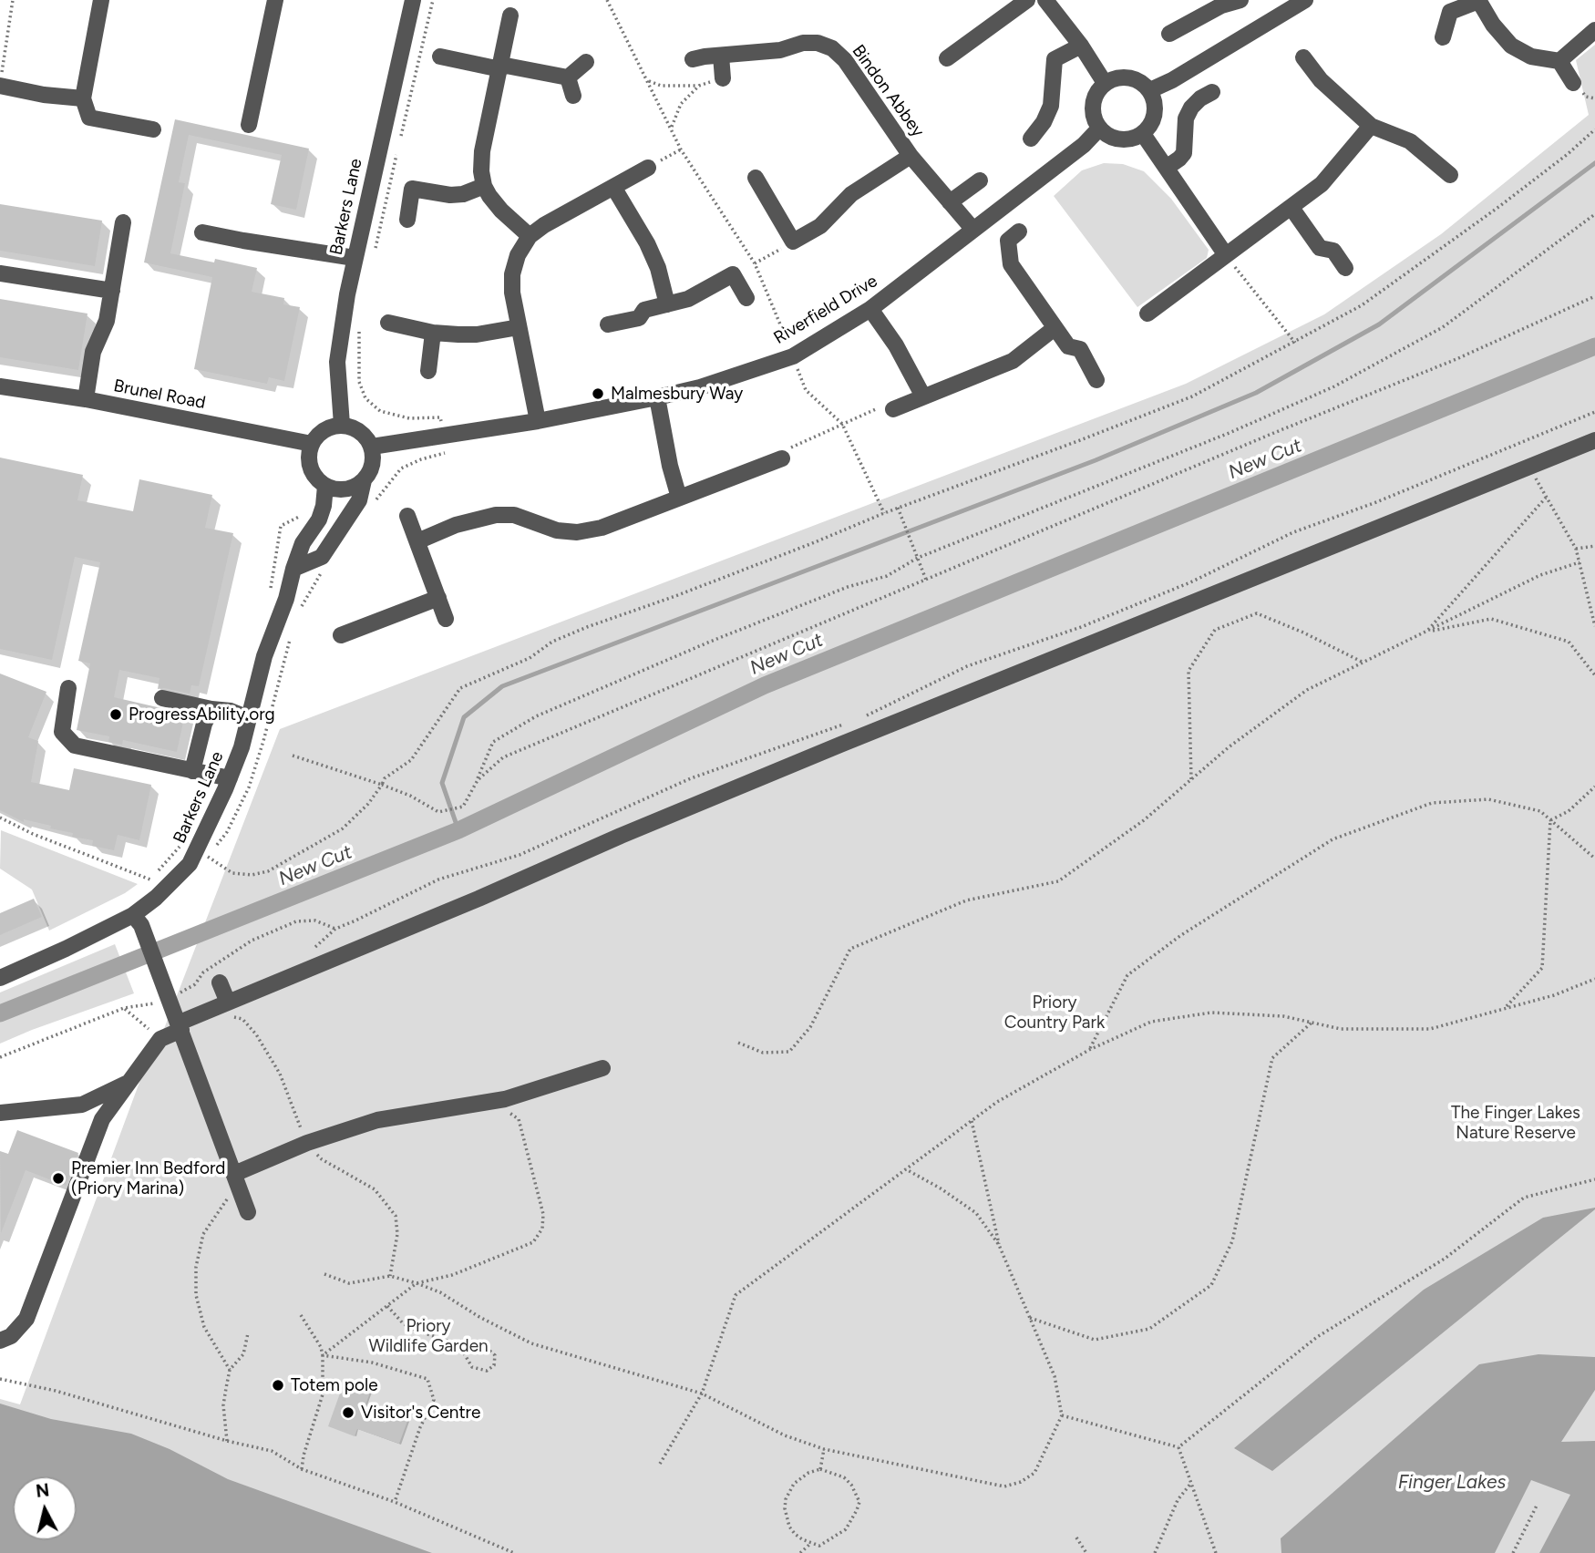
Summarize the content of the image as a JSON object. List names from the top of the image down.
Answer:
{
  "streets": {
    "street": [
      "Bindon Abbey",
      "Barkers Lane",
      "Riverfield Drive",
      "Brunel Road"
    ]
  },
  "crossings": [
    ["Bindon Abbey", "Riverfield Drive"],
    ["Barkers Lane", "Riverfield Drive"],
    ["Barkers Lane", "Brunel Road"],
    ["Riverfield Drive", "Brunel Road"]
  ],
  "water": ["New Cut", "Finger Lakes"],
  "parks": ["Priory Country Park", "The Finger Lakes Nature Reserve", "Priory Wildlife Garden"],
  "places": [
    "Malmesbury Way",
    "ProgressAbility.org",
    "Premier Inn Bedford (Priory Marina)",
    "Totem pole",
    "Visitor's Centre"
  ],
  "north": "top"
}
